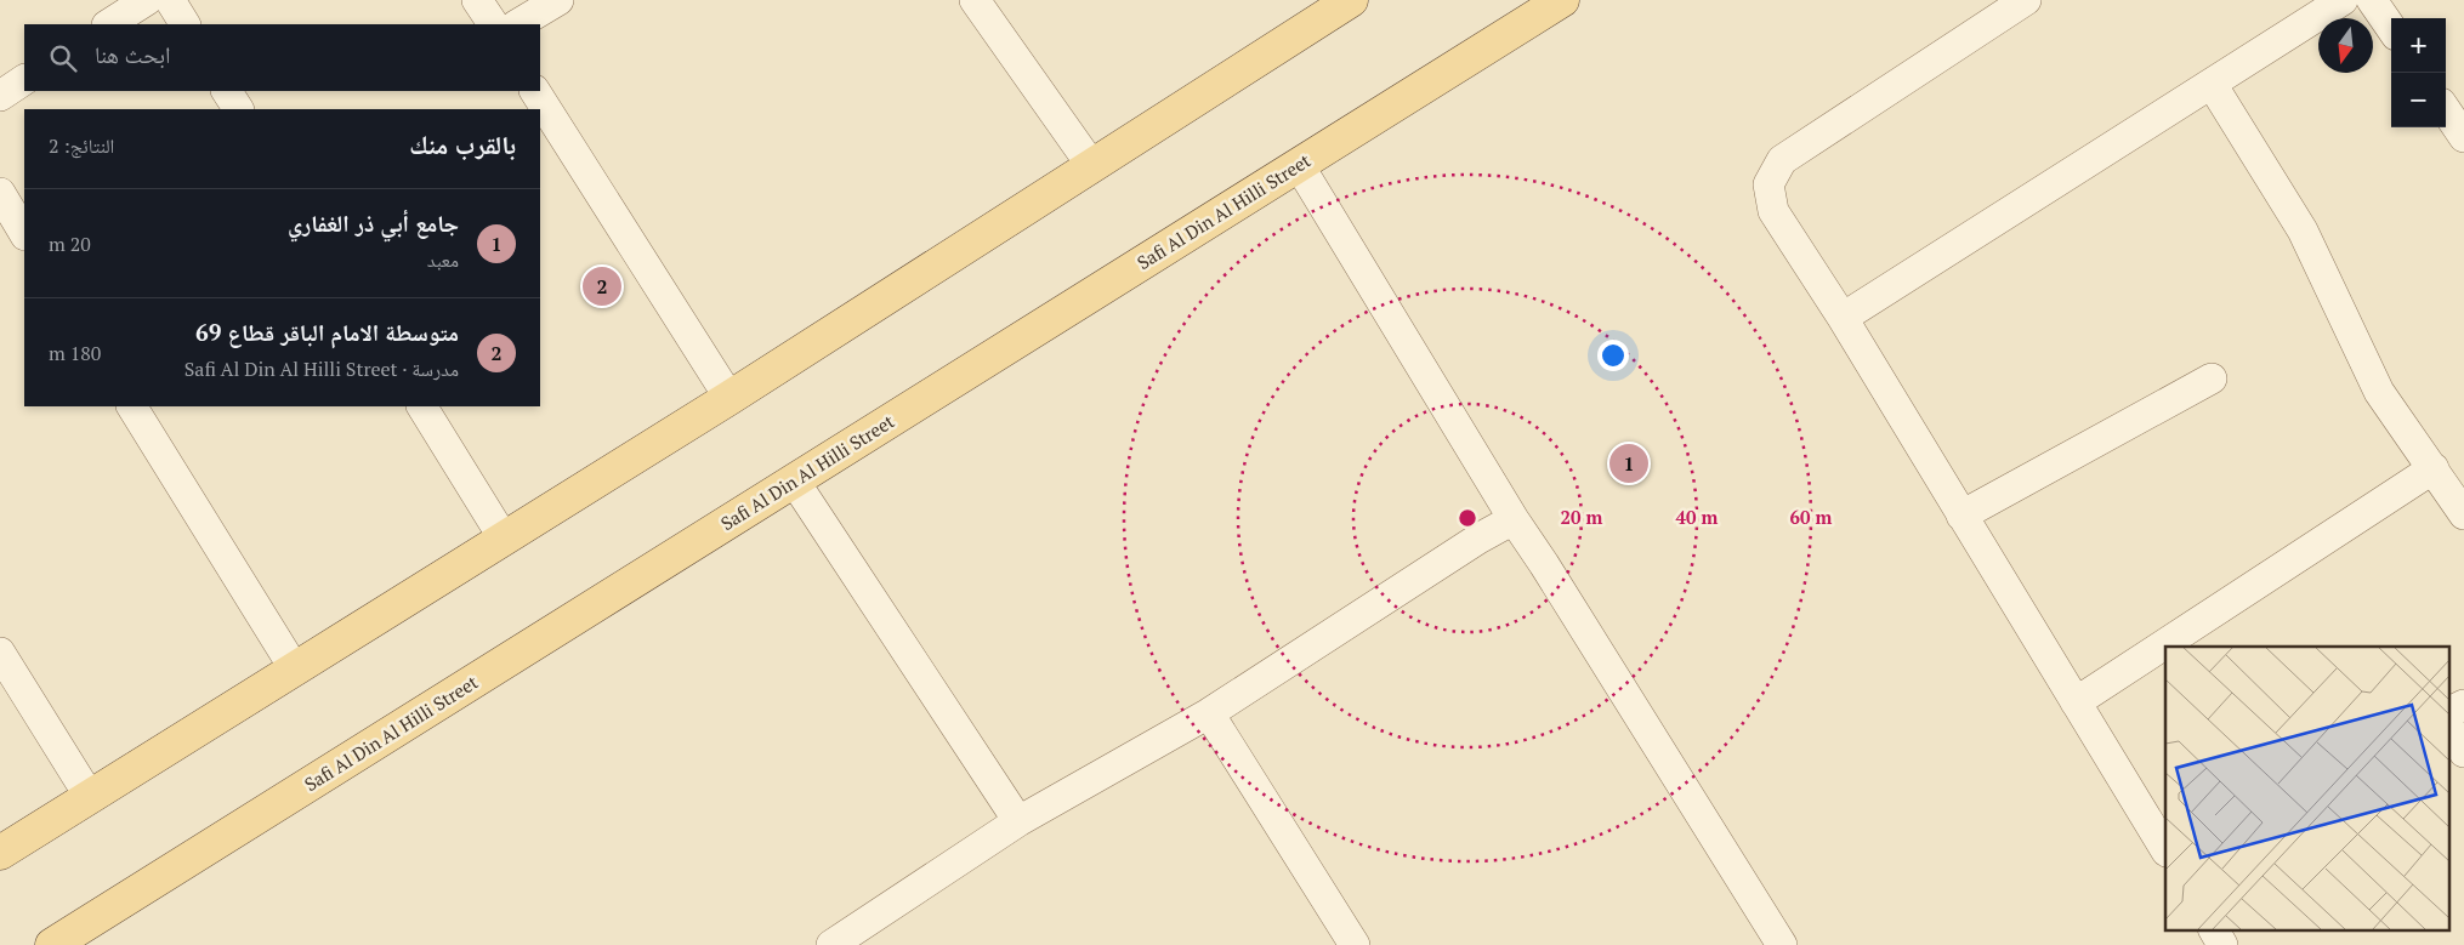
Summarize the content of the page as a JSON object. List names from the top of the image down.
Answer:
{
  "streets": {
    "main road": ["Safi Al Din Al Hilli Street"]
  },
  "north": "bottom",
  "page": {
    "map_buttons": ["+", "−"],
    "search": "ابحث هنا",
    "heading": ["بالقرب منك", "النتائج: 2"],
    "list": [
      {
        "mark": "1",
        "name": "جامع أبي ذر الغفاري",
        "note": "معبد",
        "value": "20 m"
      },
      {
        "mark": "2",
        "name": "متوسطة الامام الباقر قطاع 69",
        "note": "مدرسة · Safi Al Din Al Hilli Street",
        "value": "180 m"
      }
    ],
    "pins": ["2", "1"]
  },
  "rings": ["20 m", "40 m", "60 m"]
}
